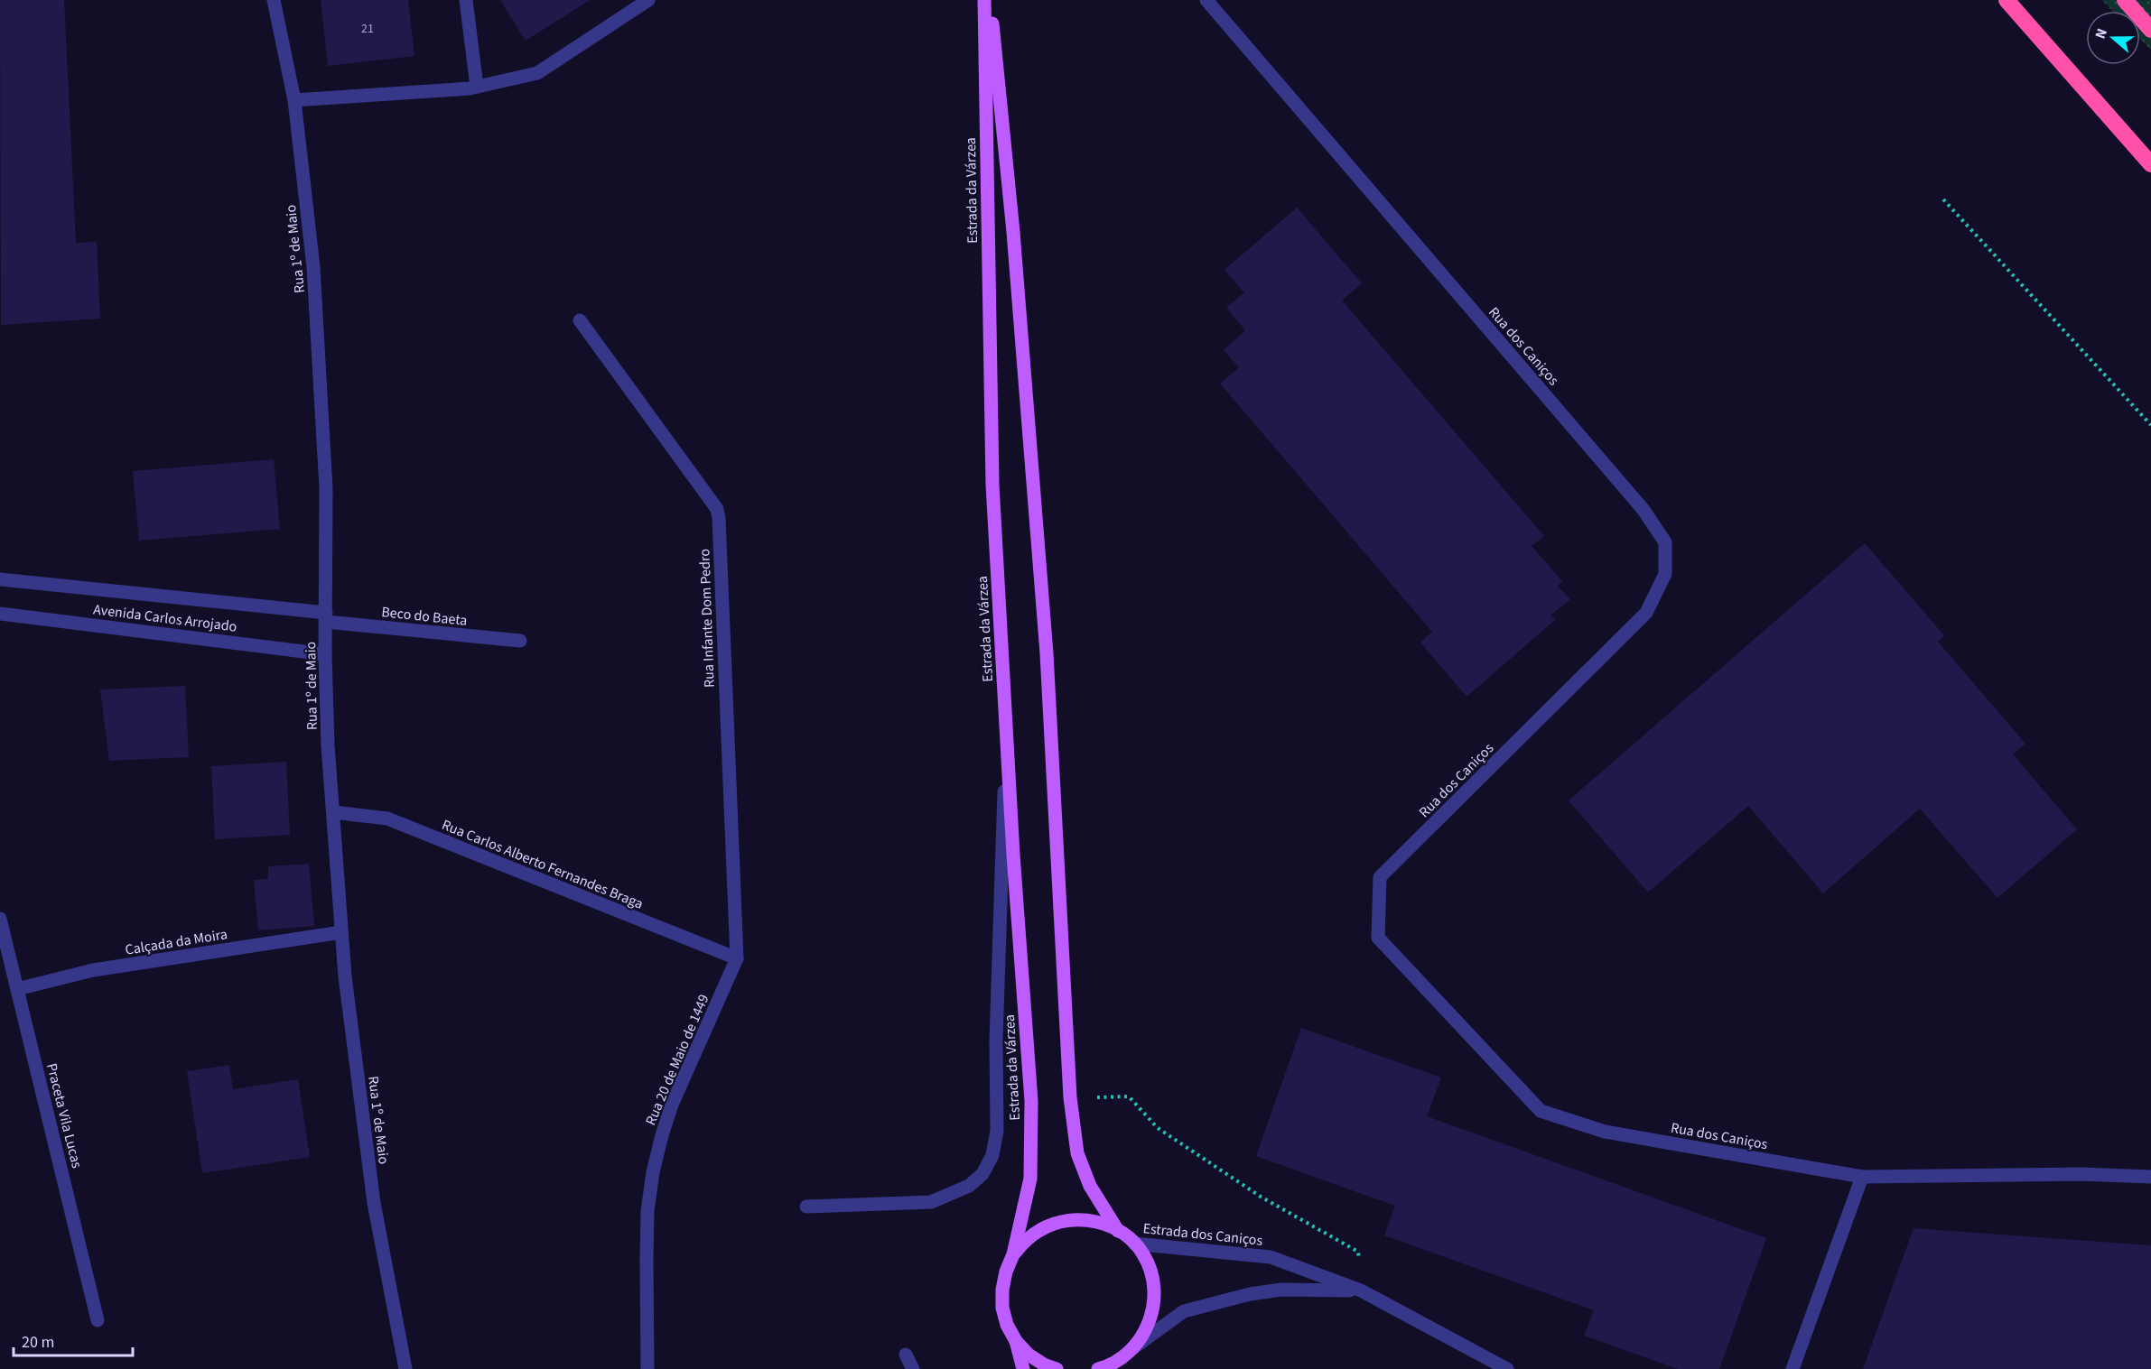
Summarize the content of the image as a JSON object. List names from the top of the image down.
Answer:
{
  "streets": {
    "main road": ["Estrada da Várzea"],
    "street": [
      "Rua 1º de Maio",
      "Rua dos Caniços",
      "Beco do Baeta",
      "Avenida Carlos Arrojado",
      "Rua Infante Dom Pedro",
      "Rua Carlos Alberto Fernandes Braga",
      "Calçada da Moira",
      "Rua 20 de Maio de 1449",
      "Praceta Vila Lucas",
      "Estrada dos Caniços"
    ]
  },
  "crossings": [
    ["Estrada da Várzea", "Estrada dos Caniços"],
    ["Rua 1º de Maio", "Beco do Baeta"],
    ["Rua 1º de Maio", "Avenida Carlos Arrojado"],
    ["Rua 1º de Maio", "Rua Carlos Alberto Fernandes Braga"],
    ["Rua 1º de Maio", "Calçada da Moira"],
    ["Beco do Baeta", "Avenida Carlos Arrojado"],
    ["Rua Infante Dom Pedro", "Rua Carlos Alberto Fernandes Braga"],
    ["Rua Infante Dom Pedro", "Rua 20 de Maio de 1449"],
    ["Rua Carlos Alberto Fernandes Braga", "Rua 20 de Maio de 1449"],
    ["Calçada da Moira", "Praceta Vila Lucas"]
  ],
  "house_numbers": ["21"],
  "scale_bar": "20 m",
  "north": "left"
}
